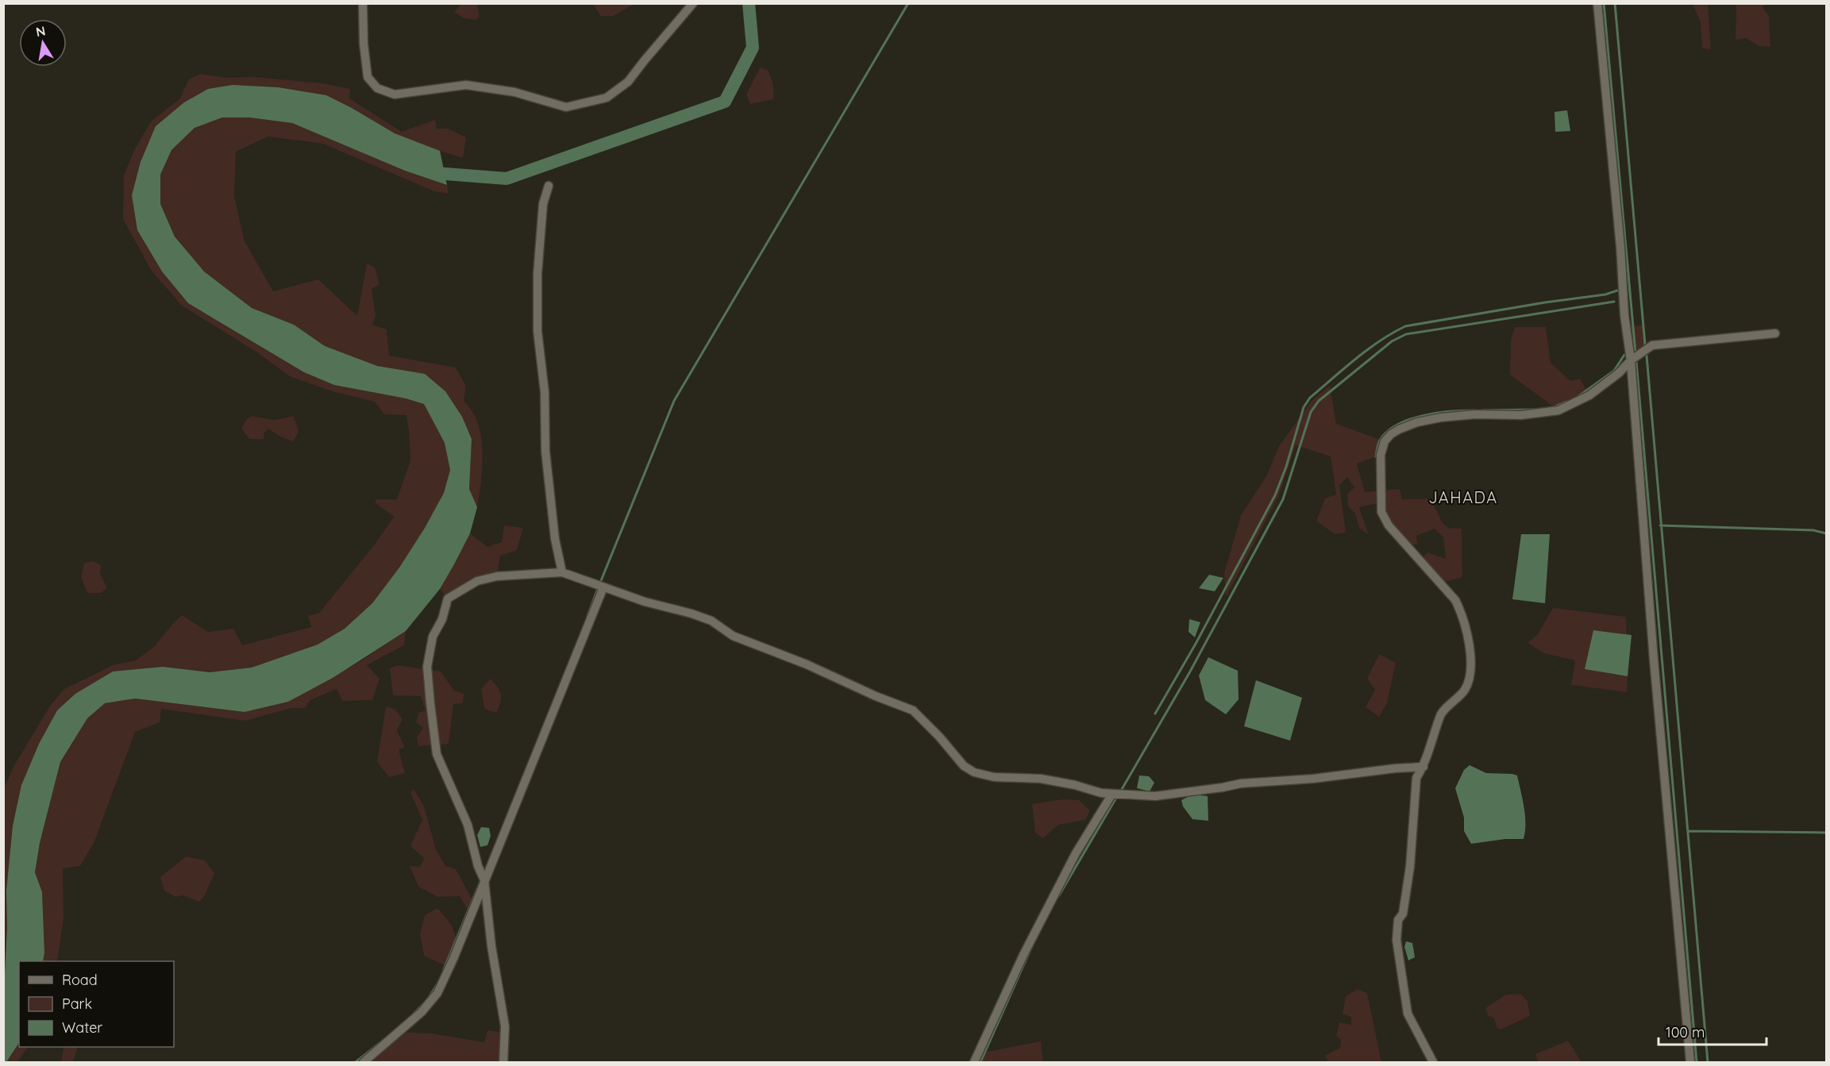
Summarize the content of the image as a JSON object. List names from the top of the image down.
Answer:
{
  "districts": ["JAHADA"],
  "legend": ["Road", "Park", "Water"],
  "scale_bar": "100 m",
  "north": "top"
}
